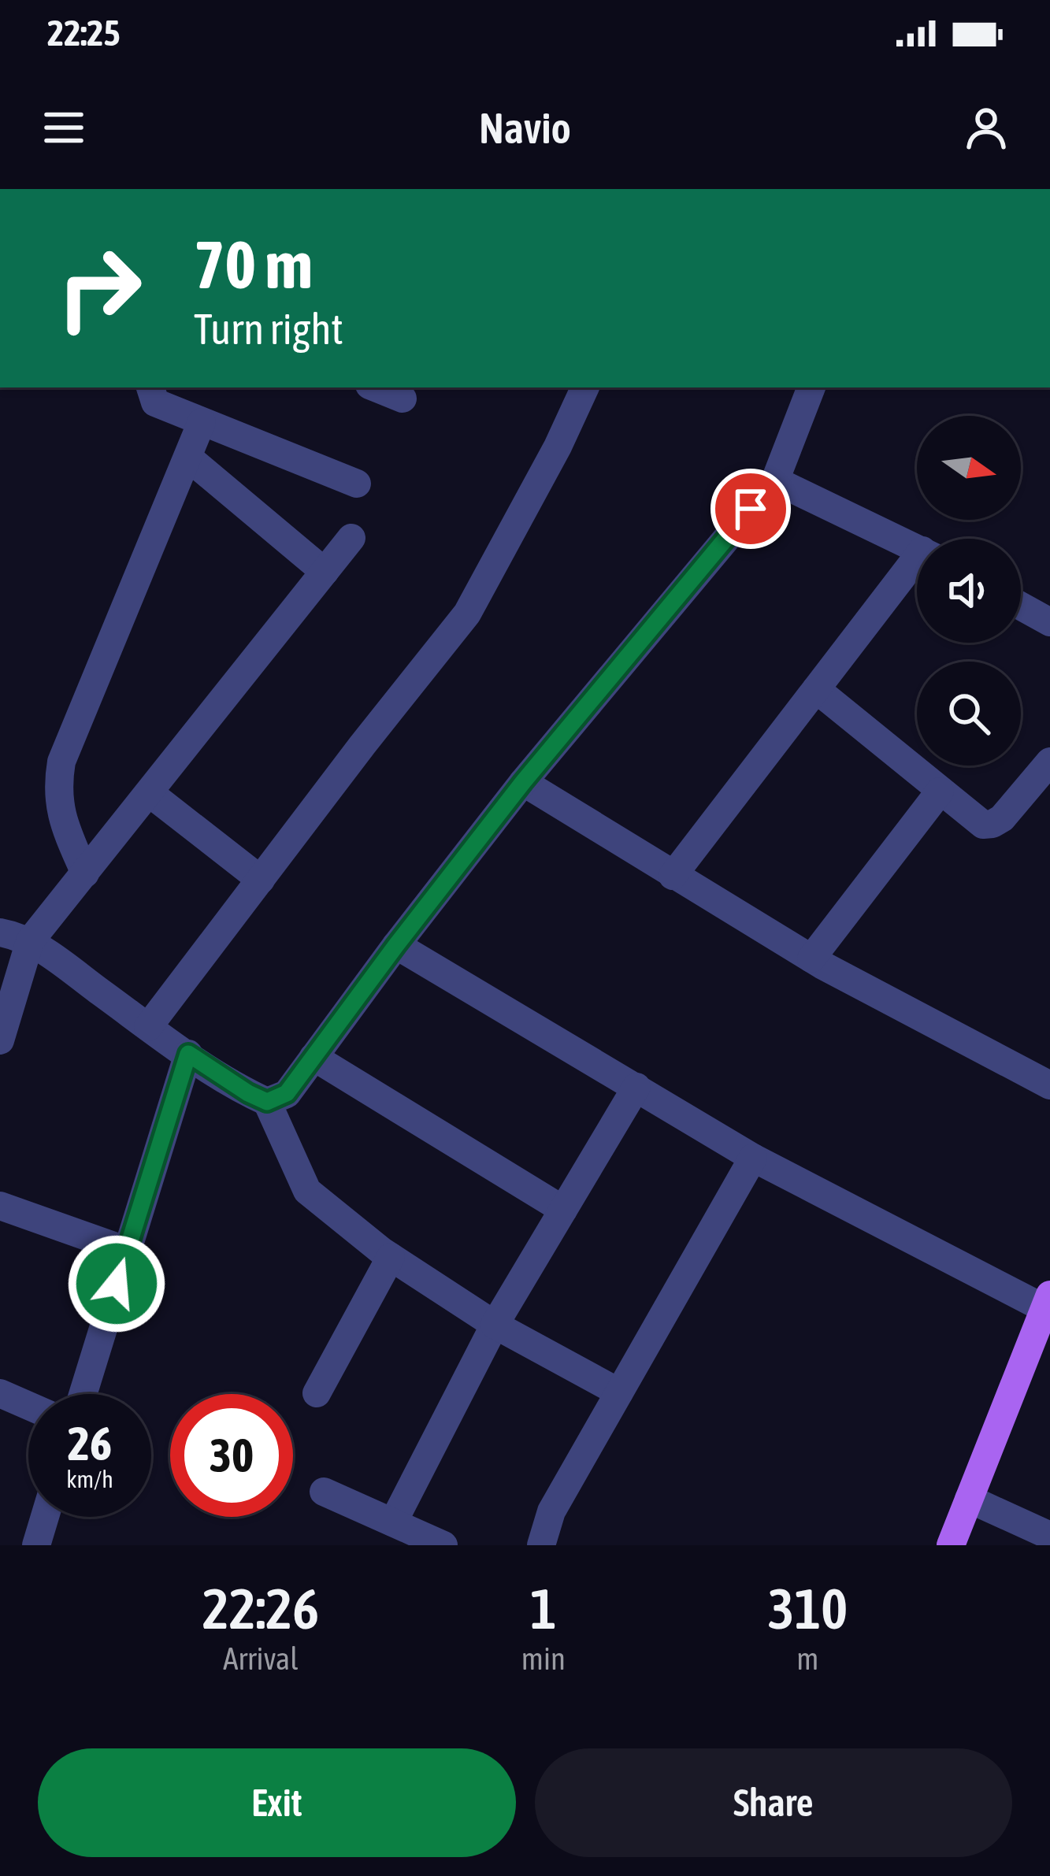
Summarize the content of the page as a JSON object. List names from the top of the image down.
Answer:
{
  "north": "right",
  "page": {
    "status": "22:25",
    "header": "Navio",
    "turn": ["70 m", "Turn right"],
    "speed": "26 km/h",
    "limit": "30",
    "eta": [
      "22:26",
      "Arrival",
      "1",
      "min",
      "310",
      "m"
    ],
    "buttons": ["Exit", "Share"]
  }
}
